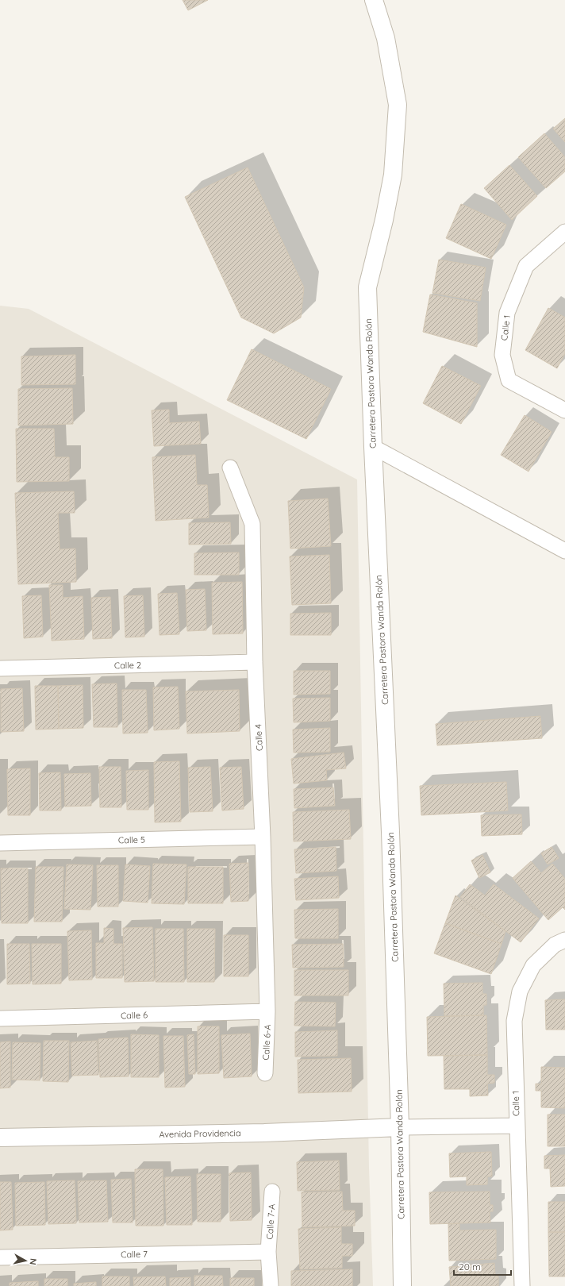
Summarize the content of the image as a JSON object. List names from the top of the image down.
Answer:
{
  "streets": {
    "street": [
      "Calle 1",
      "Carretera Pastora Wanda Rolón",
      "Calle 2",
      "Calle 4",
      "Calle 5",
      "Calle 6",
      "Calle 6-A",
      "Avenida Providencia",
      "Calle 7-A",
      "Calle 7"
    ]
  },
  "crossings": [
    ["Carretera Pastora Wanda Rolón", "Avenida Providencia"],
    ["Calle 2", "Calle 4"],
    ["Calle 4", "Calle 5"],
    ["Calle 4", "Calle 6"],
    ["Calle 4", "Calle 6-A"],
    ["Calle 6", "Calle 6-A"],
    ["Calle 7-A", "Calle 7"]
  ],
  "scale_bar": "20 m",
  "north": "right"
}
